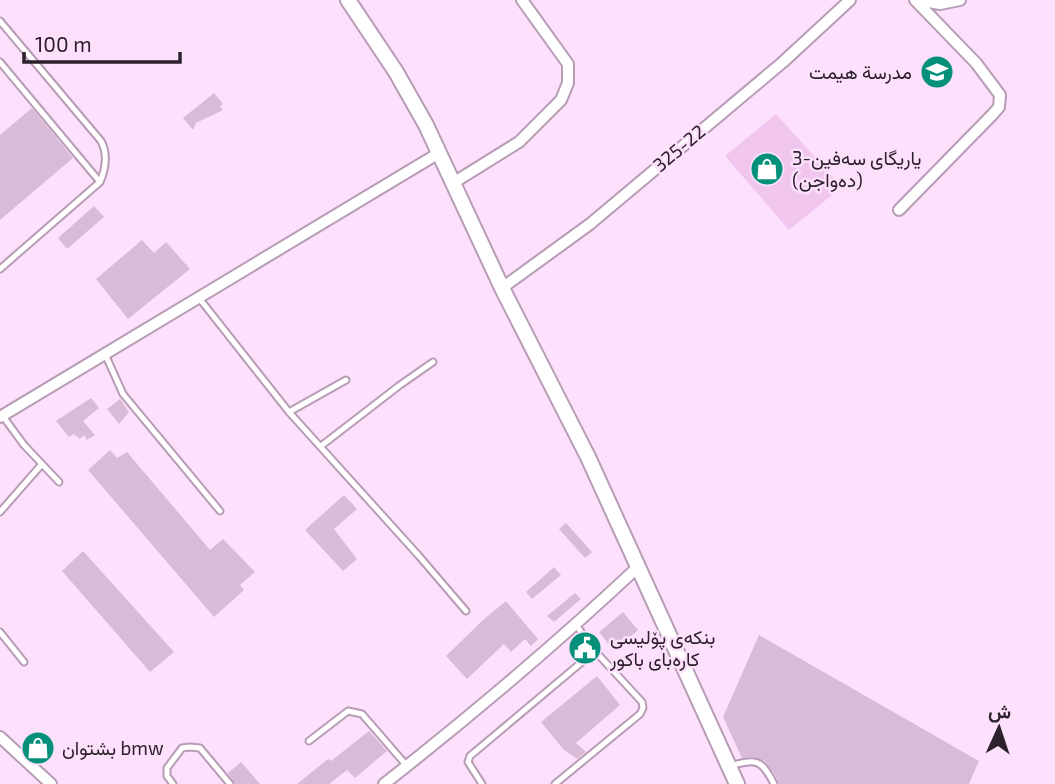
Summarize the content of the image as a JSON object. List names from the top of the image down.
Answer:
{
  "streets": {
    "street": ["325-22"]
  },
  "places": {
    "school or university": ["مدرسة هيمت"],
    "shop": ["یاریگای سەفین-3 (دەواجن)", "بشتوان bmw"],
    "public building": ["بنکەی پۆلیسی کارەبای باکور"]
  },
  "scale_bar": "100 m",
  "north": "top"
}
